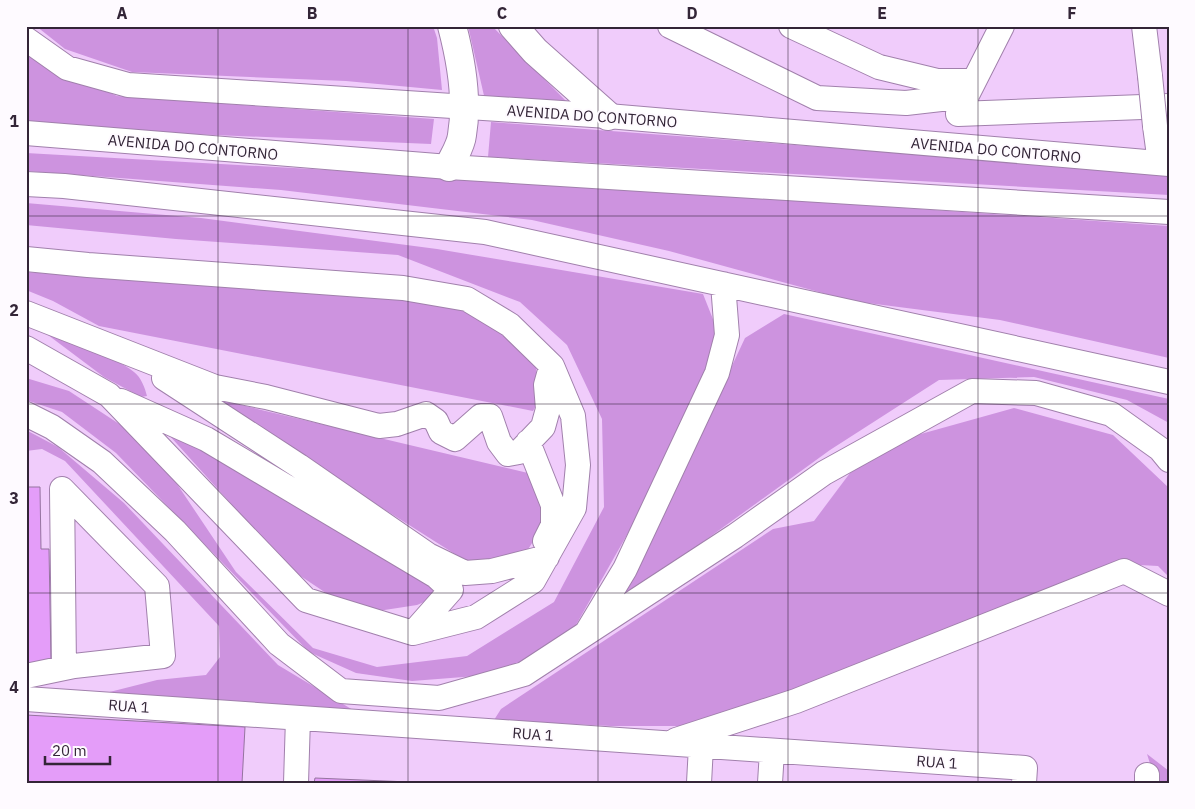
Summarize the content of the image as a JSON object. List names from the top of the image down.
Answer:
{
  "streets": {
    "street": ["AVENIDA DO CONTORNO", "RUA 1"]
  },
  "scale_bar": "20 m",
  "grid": {
    "columns": [
      "A",
      "B",
      "C",
      "D",
      "E",
      "F"
    ],
    "rows": [
      "1",
      "2",
      "3",
      "4"
    ]
  }
}
